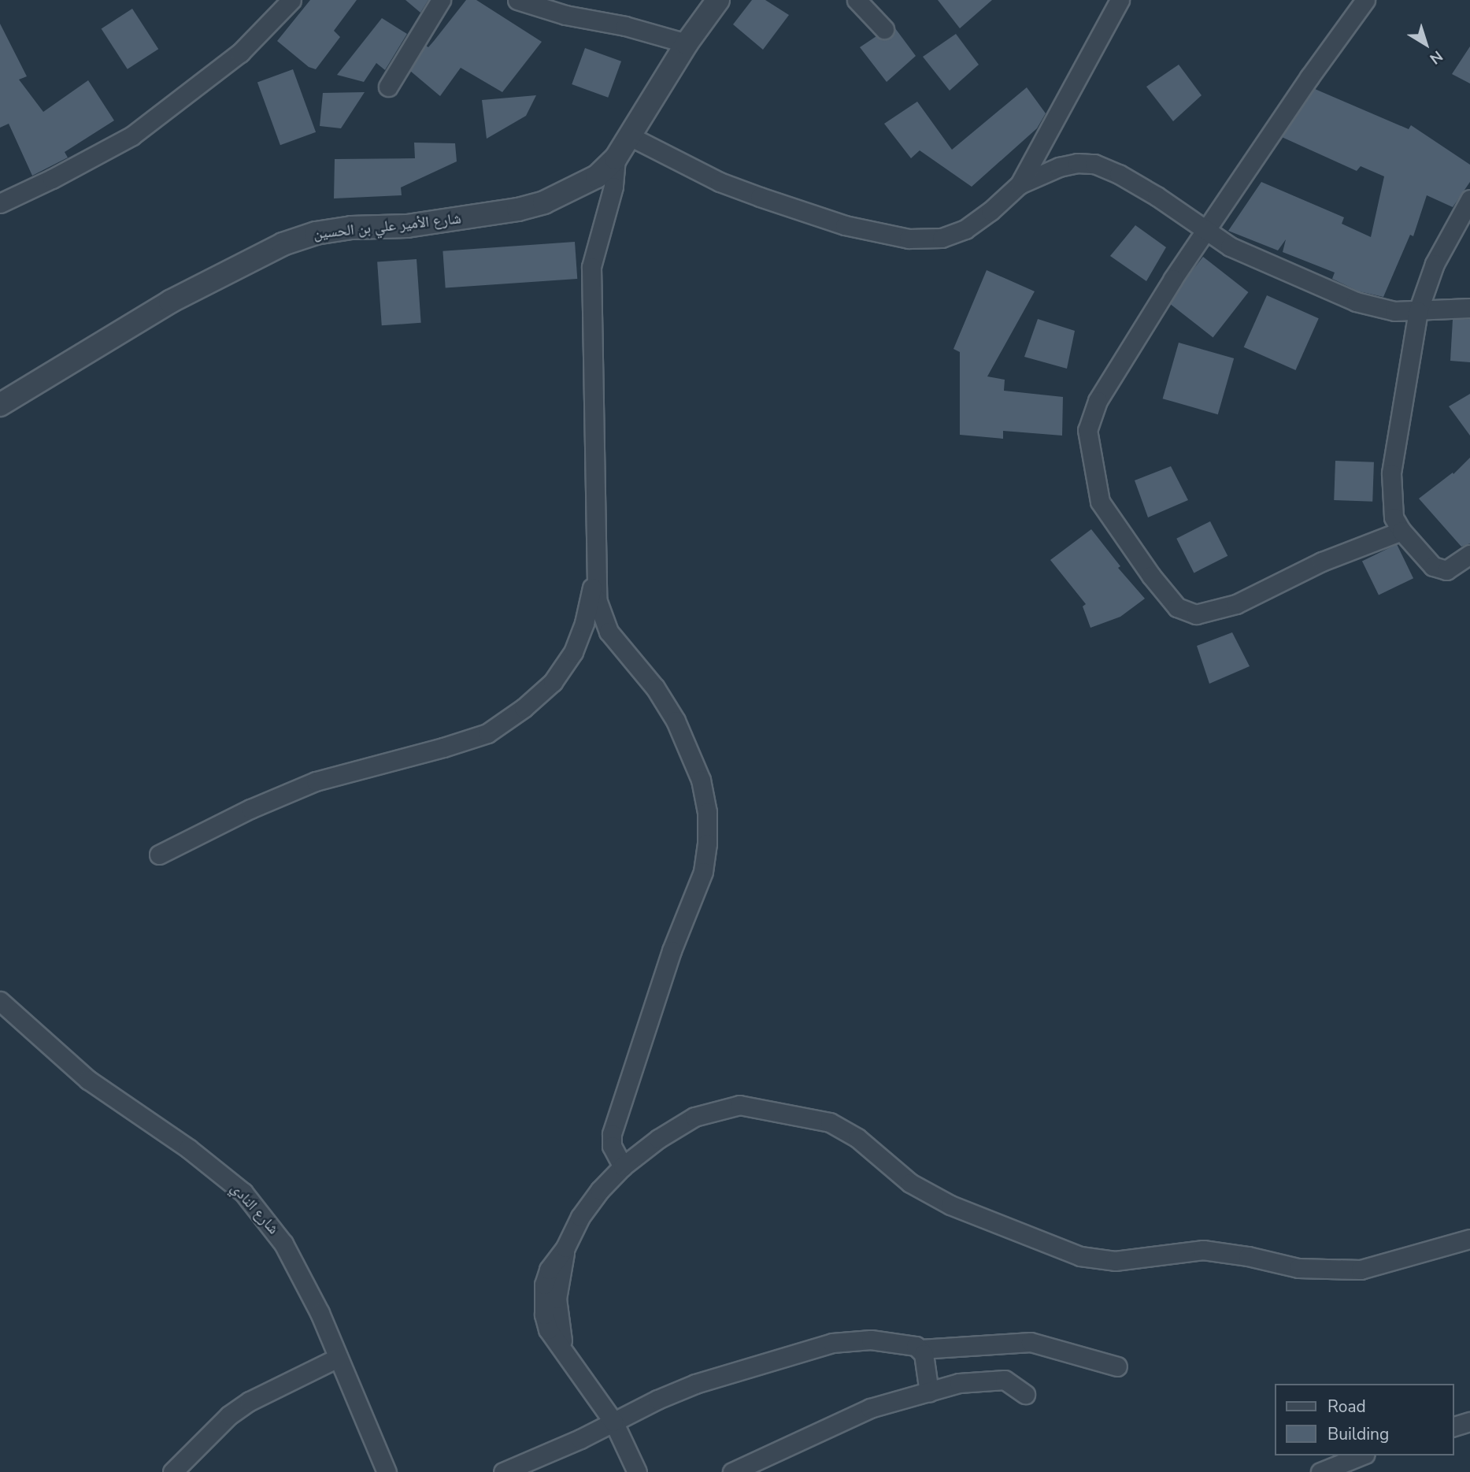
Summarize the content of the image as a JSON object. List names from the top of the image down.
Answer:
{
  "streets": {
    "street": ["شارع الأمير علي بن الحسين", "شارع النادي"]
  },
  "legend": ["Road", "Building"],
  "north": "bottom right"
}
